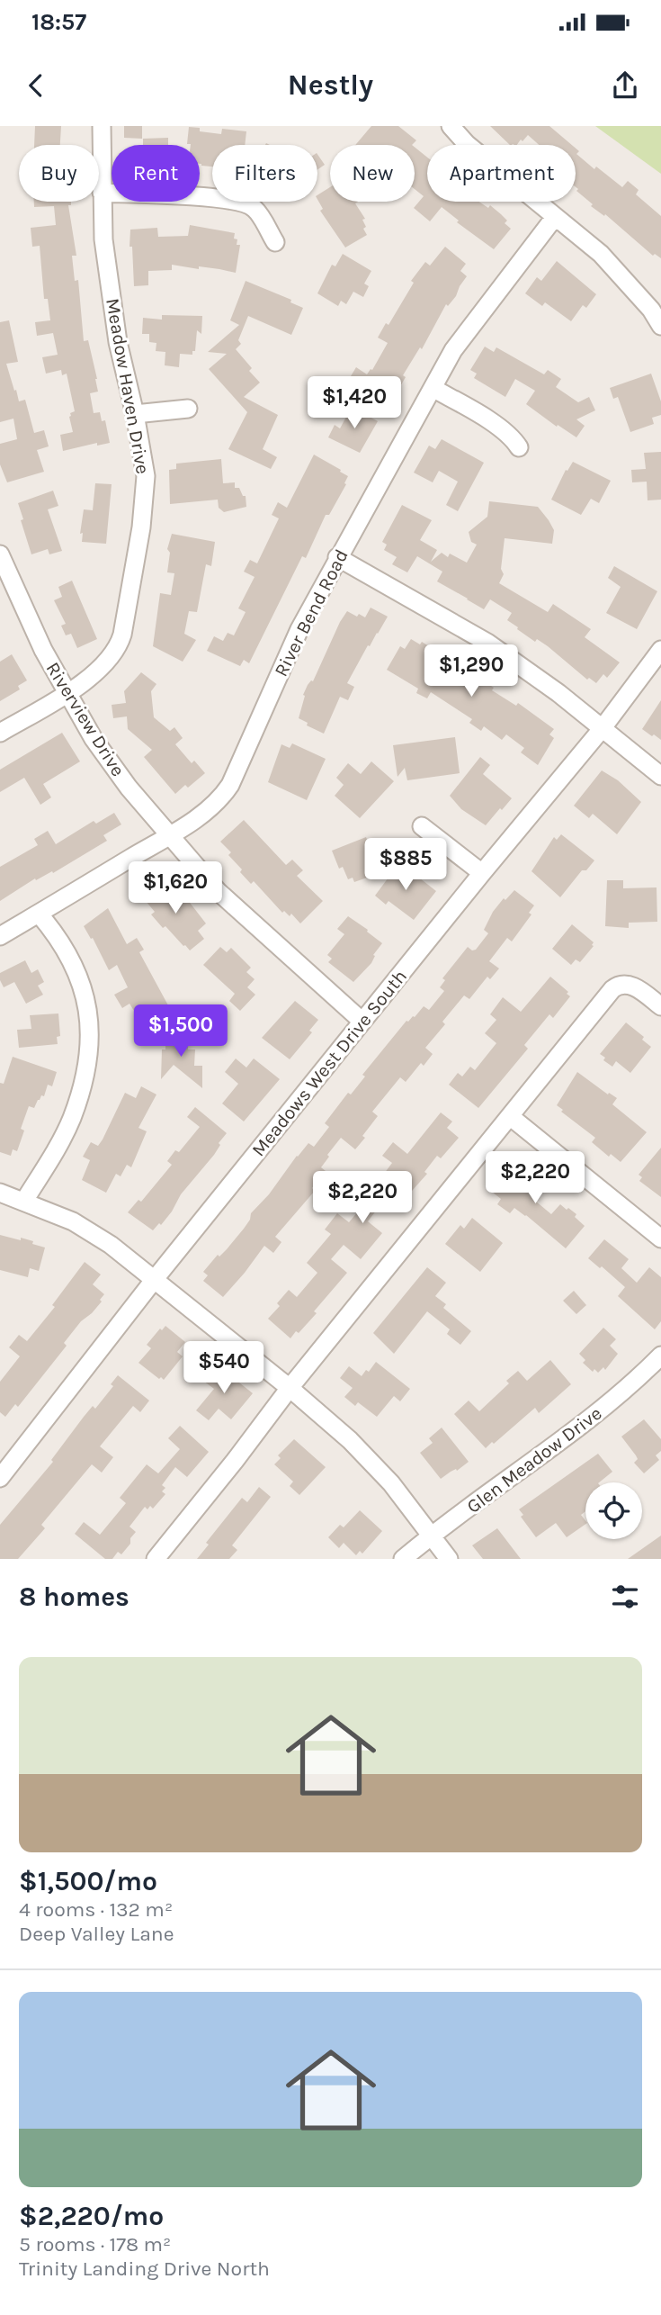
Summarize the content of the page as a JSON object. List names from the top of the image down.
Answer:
{
  "streets": {
    "street": [
      "Meadow Haven Drive",
      "River Bend Road",
      "Riverview Drive",
      "Meadows West Drive South",
      "Glen Meadow Drive"
    ]
  },
  "crossings": [
    ["Meadow Haven Drive", "Riverview Drive"],
    ["River Bend Road", "Riverview Drive"],
    ["Riverview Drive", "Meadows West Drive South"]
  ],
  "page": {
    "status": "18:57",
    "header": "Nestly",
    "chip": [
      "Buy",
      "Rent",
      "Filters",
      "New",
      "Apartment"
    ],
    "price": [
      "$1,420",
      "$1,290",
      "$885",
      "$1,620",
      "$1,500",
      "$2,220",
      "$2,220",
      "$540"
    ],
    "heading": "8 homes",
    "list": [
      {
        "name": "$1,500/mo",
        "note": "4 rooms · 132 m² · Deep Valley Lane"
      },
      {
        "name": "$2,220/mo",
        "note": "5 rooms · 178 m² · Trinity Landing Drive North"
      }
    ]
  }
}
